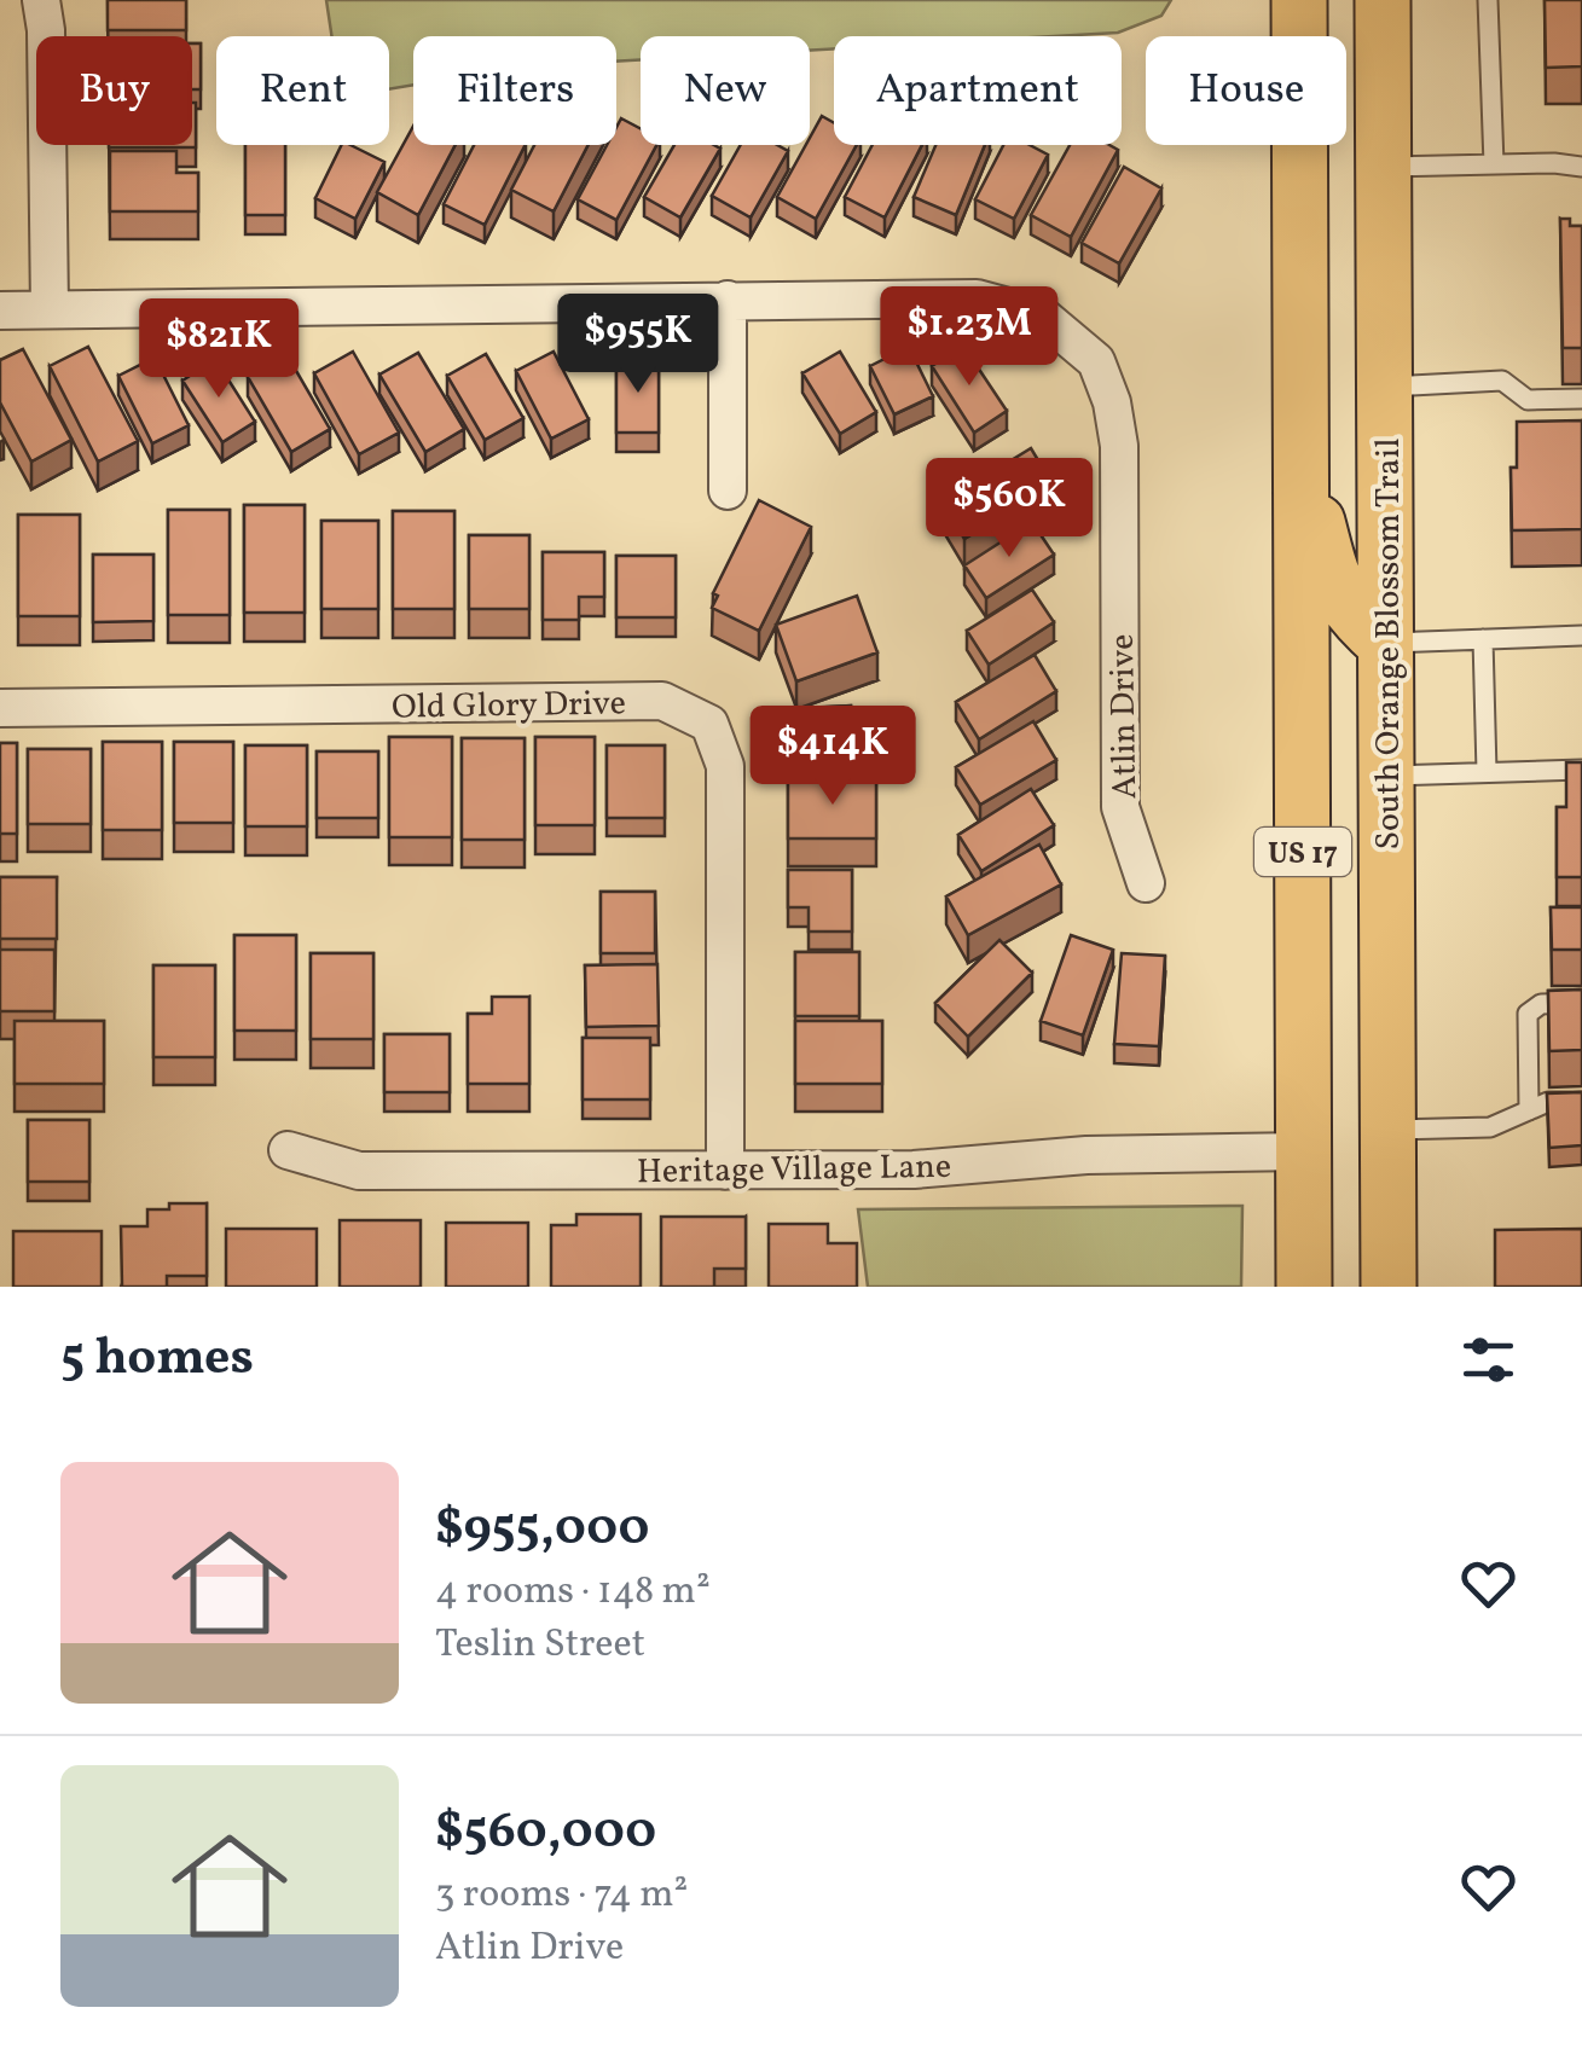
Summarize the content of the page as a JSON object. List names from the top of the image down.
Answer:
{
  "streets": {
    "main road": ["South Orange Blossom Trail", "US 17"],
    "street": ["Old Glory Drive", "Atlin Drive", "Heritage Village Lane"]
  },
  "crossings": [
    ["Old Glory Drive", "Heritage Village Lane"],
    ["US 17", "Heritage Village Lane"]
  ],
  "page": {
    "chip": [
      "Buy",
      "Rent",
      "Filters",
      "New",
      "Apartment",
      "House"
    ],
    "price": [
      "$1.23M",
      "$955K",
      "$821K",
      "$560K",
      "$414K"
    ],
    "heading": "5 homes",
    "list": [
      {
        "name": "$955,000",
        "note": "4 rooms · 148 m² · Teslin Street"
      },
      {
        "name": "$560,000",
        "note": "3 rooms · 74 m² · Atlin Drive"
      }
    ]
  }
}
